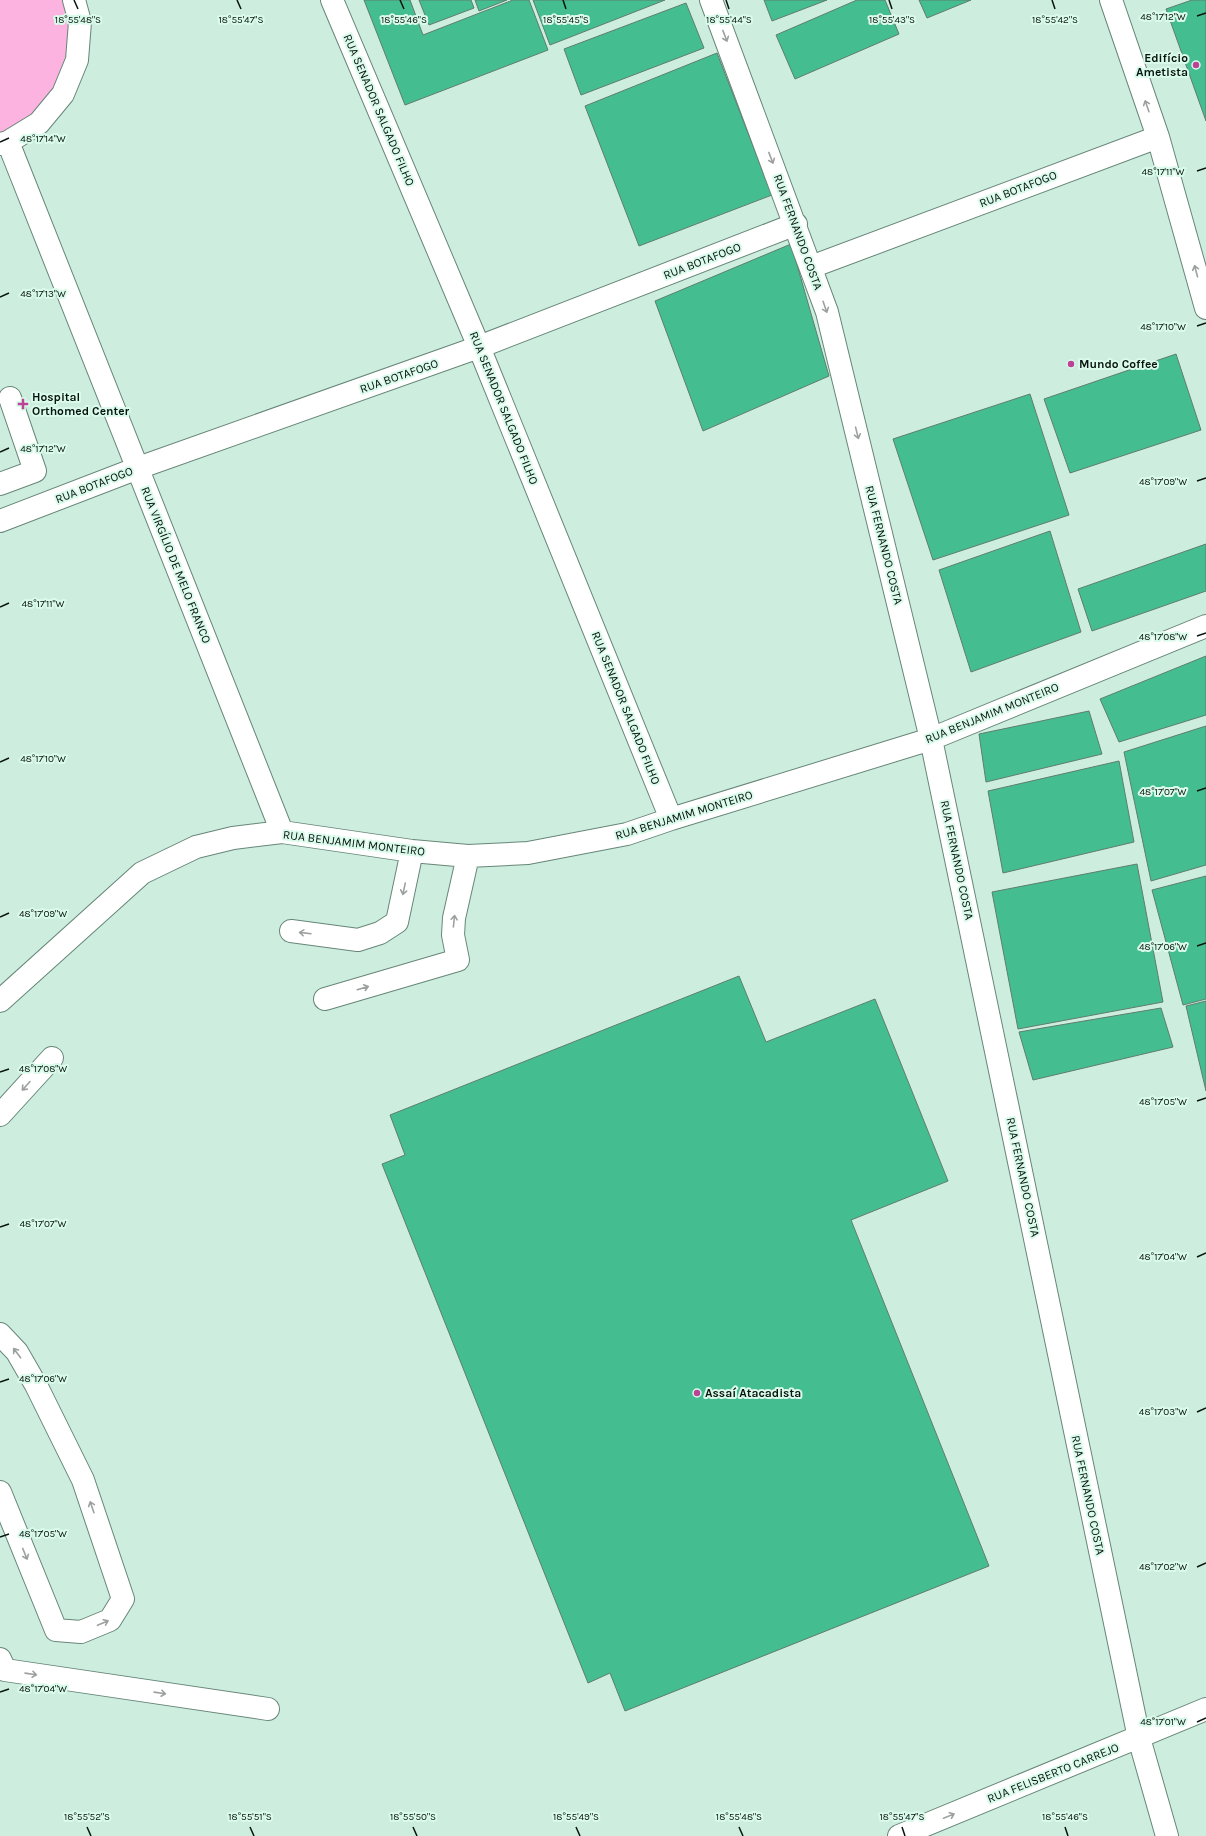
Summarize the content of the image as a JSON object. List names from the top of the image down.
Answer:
{
  "streets": {
    "street": [
      "RUA SENADOR SALGADO FILHO",
      "RUA BOTAFOGO",
      "RUA FERNANDO COSTA",
      "RUA VIRGÍLIO DE MELO FRANCO",
      "RUA BENJAMIM MONTEIRO",
      "RUA FELISBERTO CARREJO"
    ]
  },
  "crossings": [
    ["RUA SENADOR SALGADO FILHO", "RUA BOTAFOGO"],
    ["RUA SENADOR SALGADO FILHO", "RUA BENJAMIM MONTEIRO"],
    ["RUA BOTAFOGO", "RUA FERNANDO COSTA"],
    ["RUA BOTAFOGO", "RUA VIRGÍLIO DE MELO FRANCO"],
    ["RUA FERNANDO COSTA", "RUA BENJAMIM MONTEIRO"],
    ["RUA FERNANDO COSTA", "RUA FELISBERTO CARREJO"],
    ["RUA VIRGÍLIO DE MELO FRANCO", "RUA BENJAMIM MONTEIRO"]
  ],
  "one_way": ["RUA FERNANDO COSTA", "RUA FELISBERTO CARREJO"],
  "places": {
    "other": ["Edifício Ametista", "Mundo Coffee", "Assaí Atacadista"],
    "health": ["Hospital Orthomed Center"]
  },
  "coordinates": [
    "48°17'12\"W",
    "18°55'48\"S",
    "18°55'47\"S",
    "18°55'46\"S",
    "18°55'45\"S",
    "18°55'44\"S",
    "18°55'43\"S",
    "18°55'42\"S",
    "48°17'14\"W",
    "48°17'11\"W",
    "48°17'13\"W",
    "48°17'10\"W",
    "48°17'09\"W",
    "48°17'08\"W",
    "48°17'07\"W",
    "48°17'06\"W",
    "48°17'05\"W",
    "48°17'04\"W",
    "48°17'03\"W",
    "48°17'02\"W",
    "48°17'01\"W",
    "18°55'52\"S",
    "18°55'51\"S",
    "18°55'50\"S",
    "18°55'49\"S"
  ]
}
